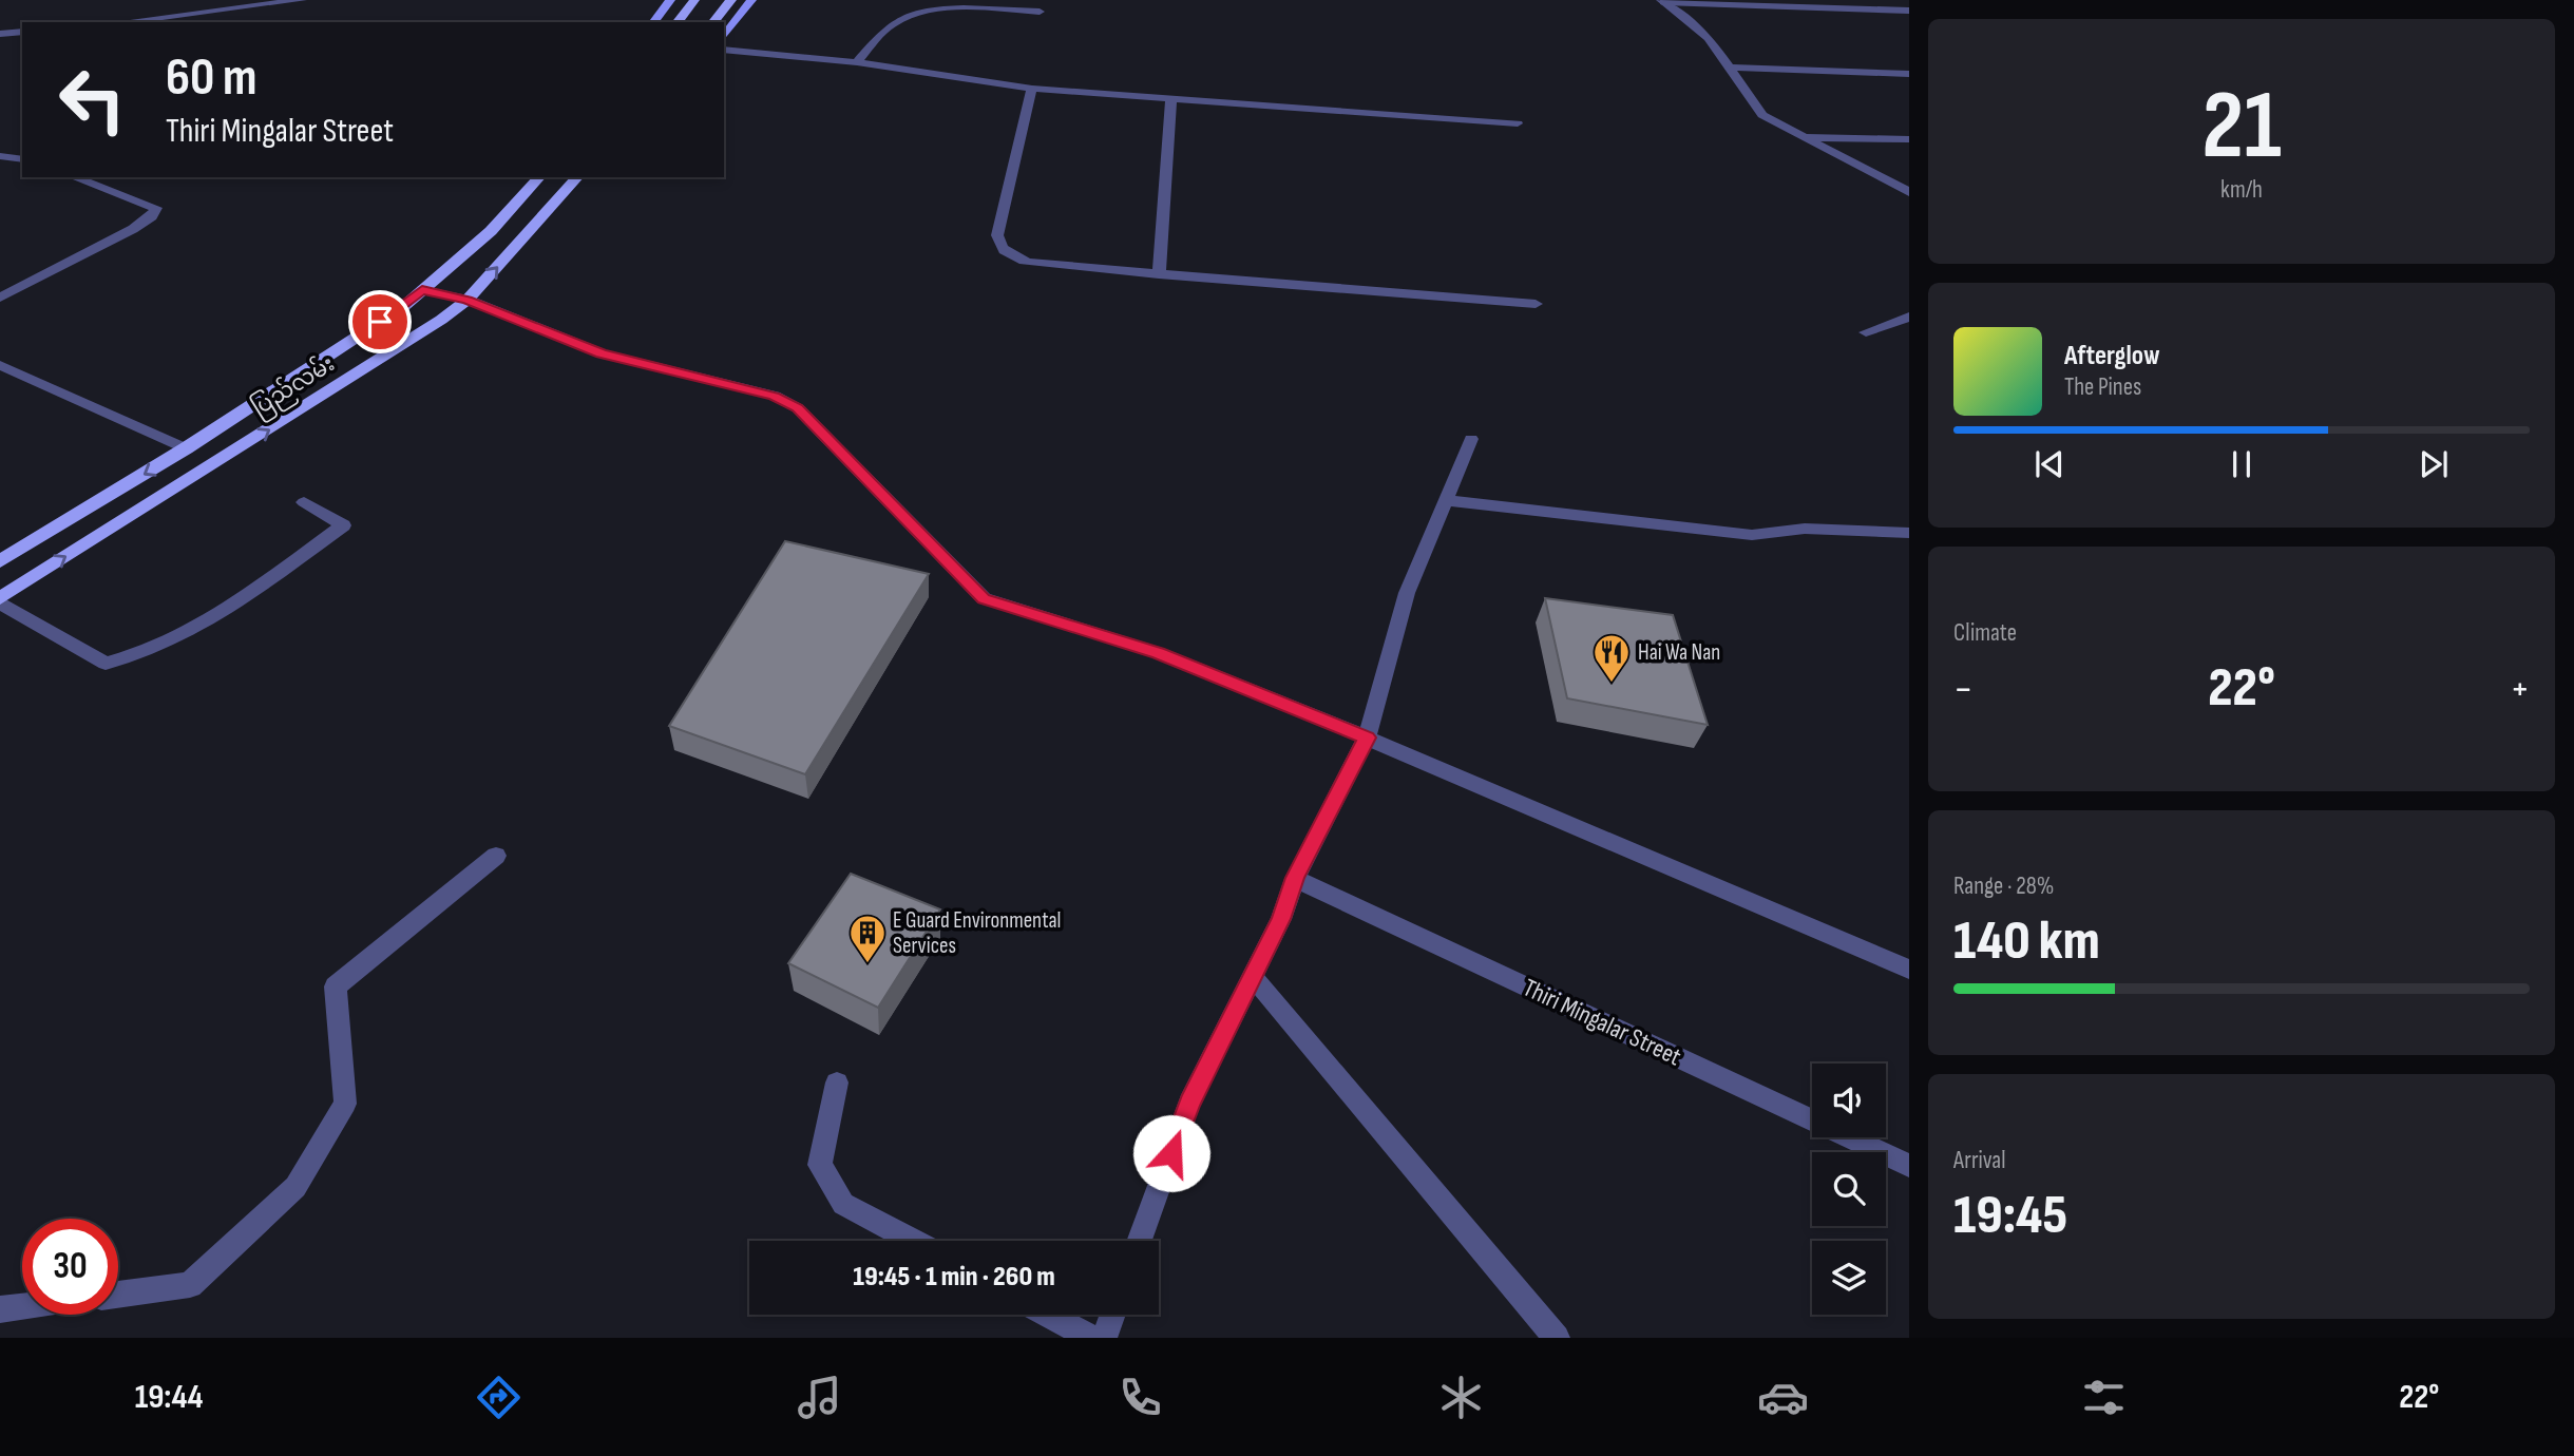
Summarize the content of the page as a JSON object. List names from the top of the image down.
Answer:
{
  "streets": {
    "highway": ["ပြည်လမ်း"],
    "street": ["Thiri Mingalar Street"]
  },
  "places": {
    "restaurant": ["Hai Wa Nan"],
    "building": ["E Guard Environmental Services"]
  },
  "page": {
    "tile": [
      ["21", "km/h"],
      "Climate",
      ["Range · 28%", "140 km"],
      ["Arrival", "19:45"]
    ],
    "turn": ["60 m", "Thiri Mingalar Street"],
    "song": ["Afterglow", "The Pines"],
    "heat": ["−", "22°", "+"],
    "limit": "30",
    "trip": "19:45 · 1 min · 260 m",
    "tabs": ["19:44", "22°"]
  }
}
